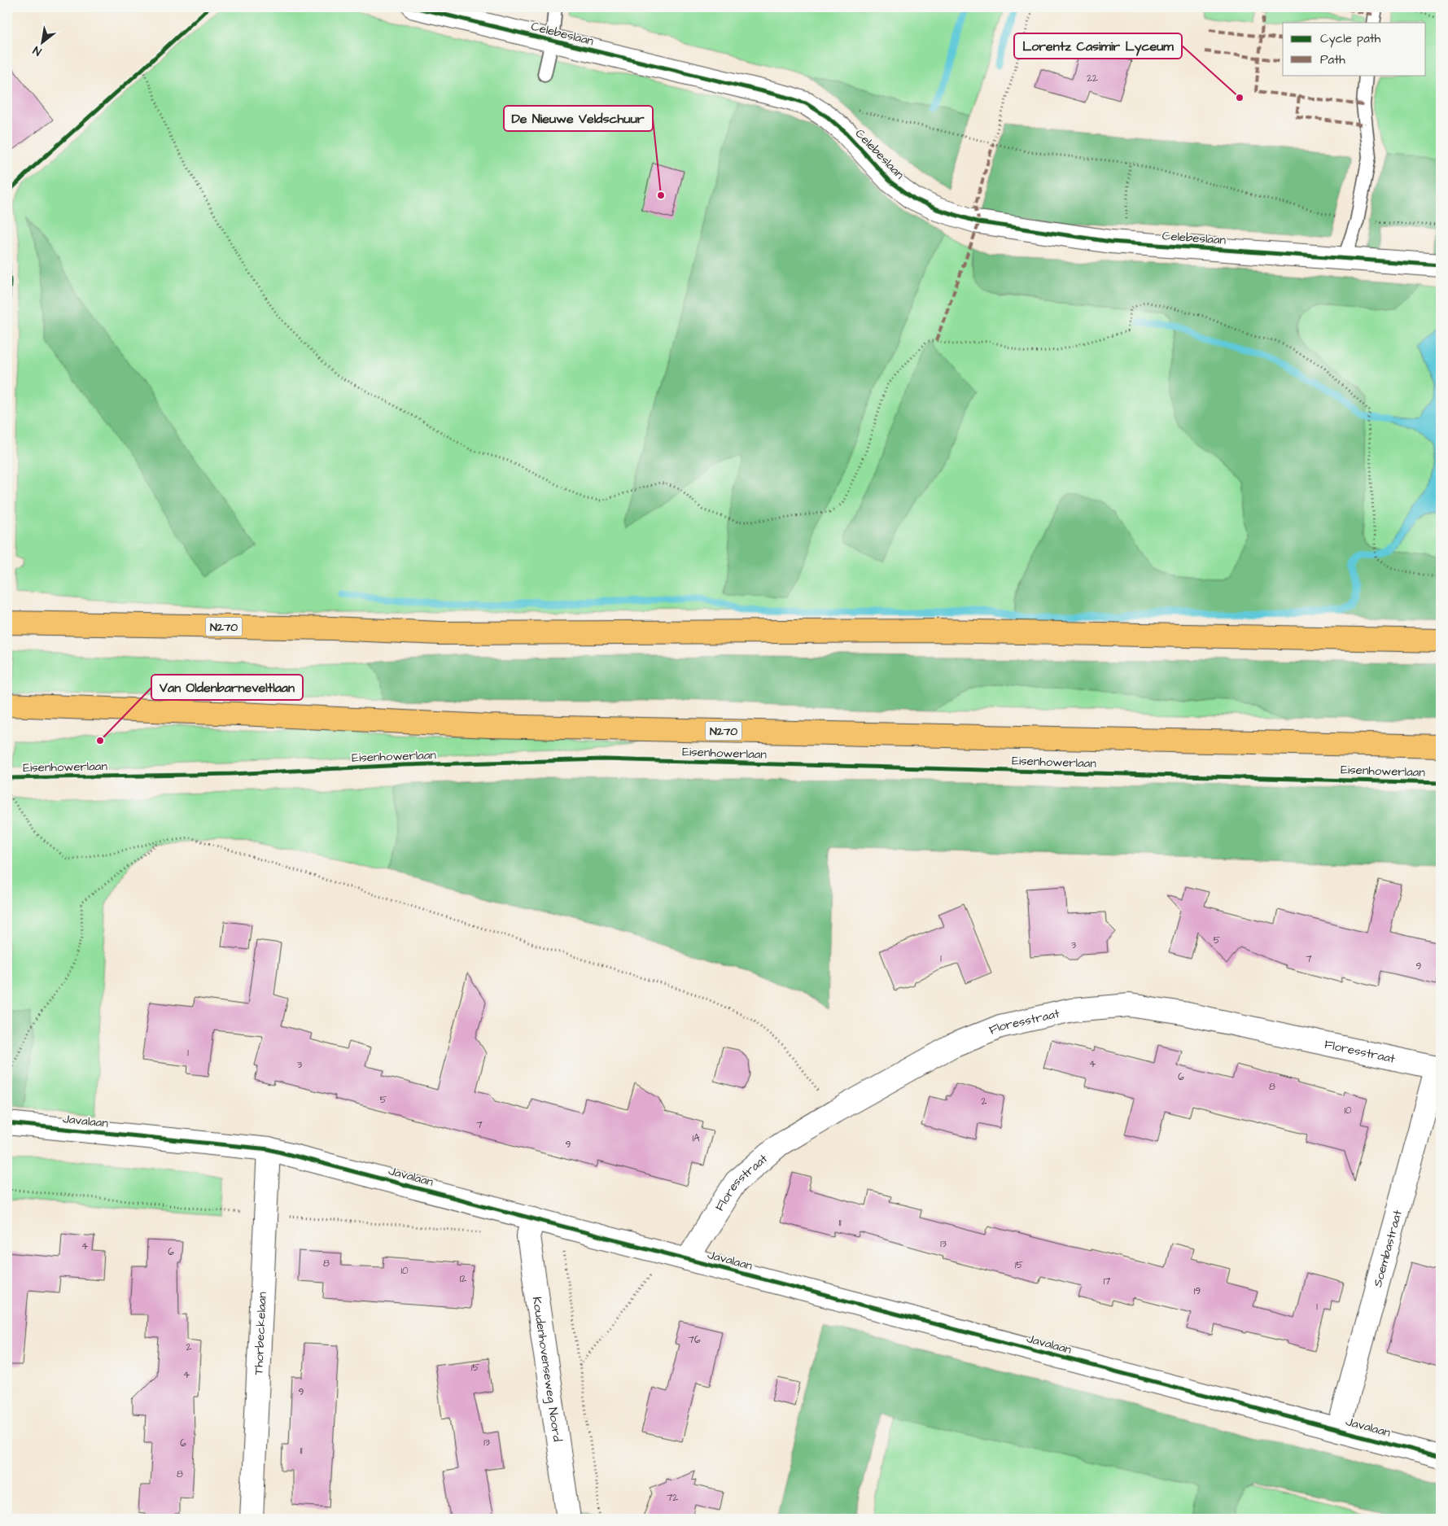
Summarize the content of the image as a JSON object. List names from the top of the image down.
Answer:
{
  "streets": {
    "main road": ["N270", "Eisenhowerlaan"],
    "street": [
      "Celebeslaan",
      "Floresstraat",
      "Javalaan",
      "Soembastraat",
      "Thorbeckelaan",
      "Koudenhovenseweg Noord"
    ]
  },
  "crossings": [
    ["Floresstraat", "Javalaan"],
    ["Floresstraat", "Soembastraat"],
    ["Javalaan", "Soembastraat"],
    ["Javalaan", "Thorbeckelaan"],
    ["Javalaan", "Koudenhovenseweg Noord"]
  ],
  "places": ["Lorentz Casimir Lyceum", "De Nieuwe Veldschuur", "Van Oldenbarneveltlaan"],
  "house_numbers": [
    "22",
    "5",
    "3",
    "1",
    "7",
    "9",
    "1",
    "4",
    "3",
    "6",
    "8",
    "5",
    "2",
    "10",
    "7",
    "1A",
    "9",
    "11",
    "13",
    "4",
    "6",
    "8",
    "15",
    "10",
    "12",
    "17",
    "19",
    "1",
    "76",
    "2",
    "15",
    "4",
    "9",
    "13",
    "6",
    "11",
    "8",
    "72"
  ],
  "legend": ["Cycle path", "Path"],
  "north": "bottom left"
}
